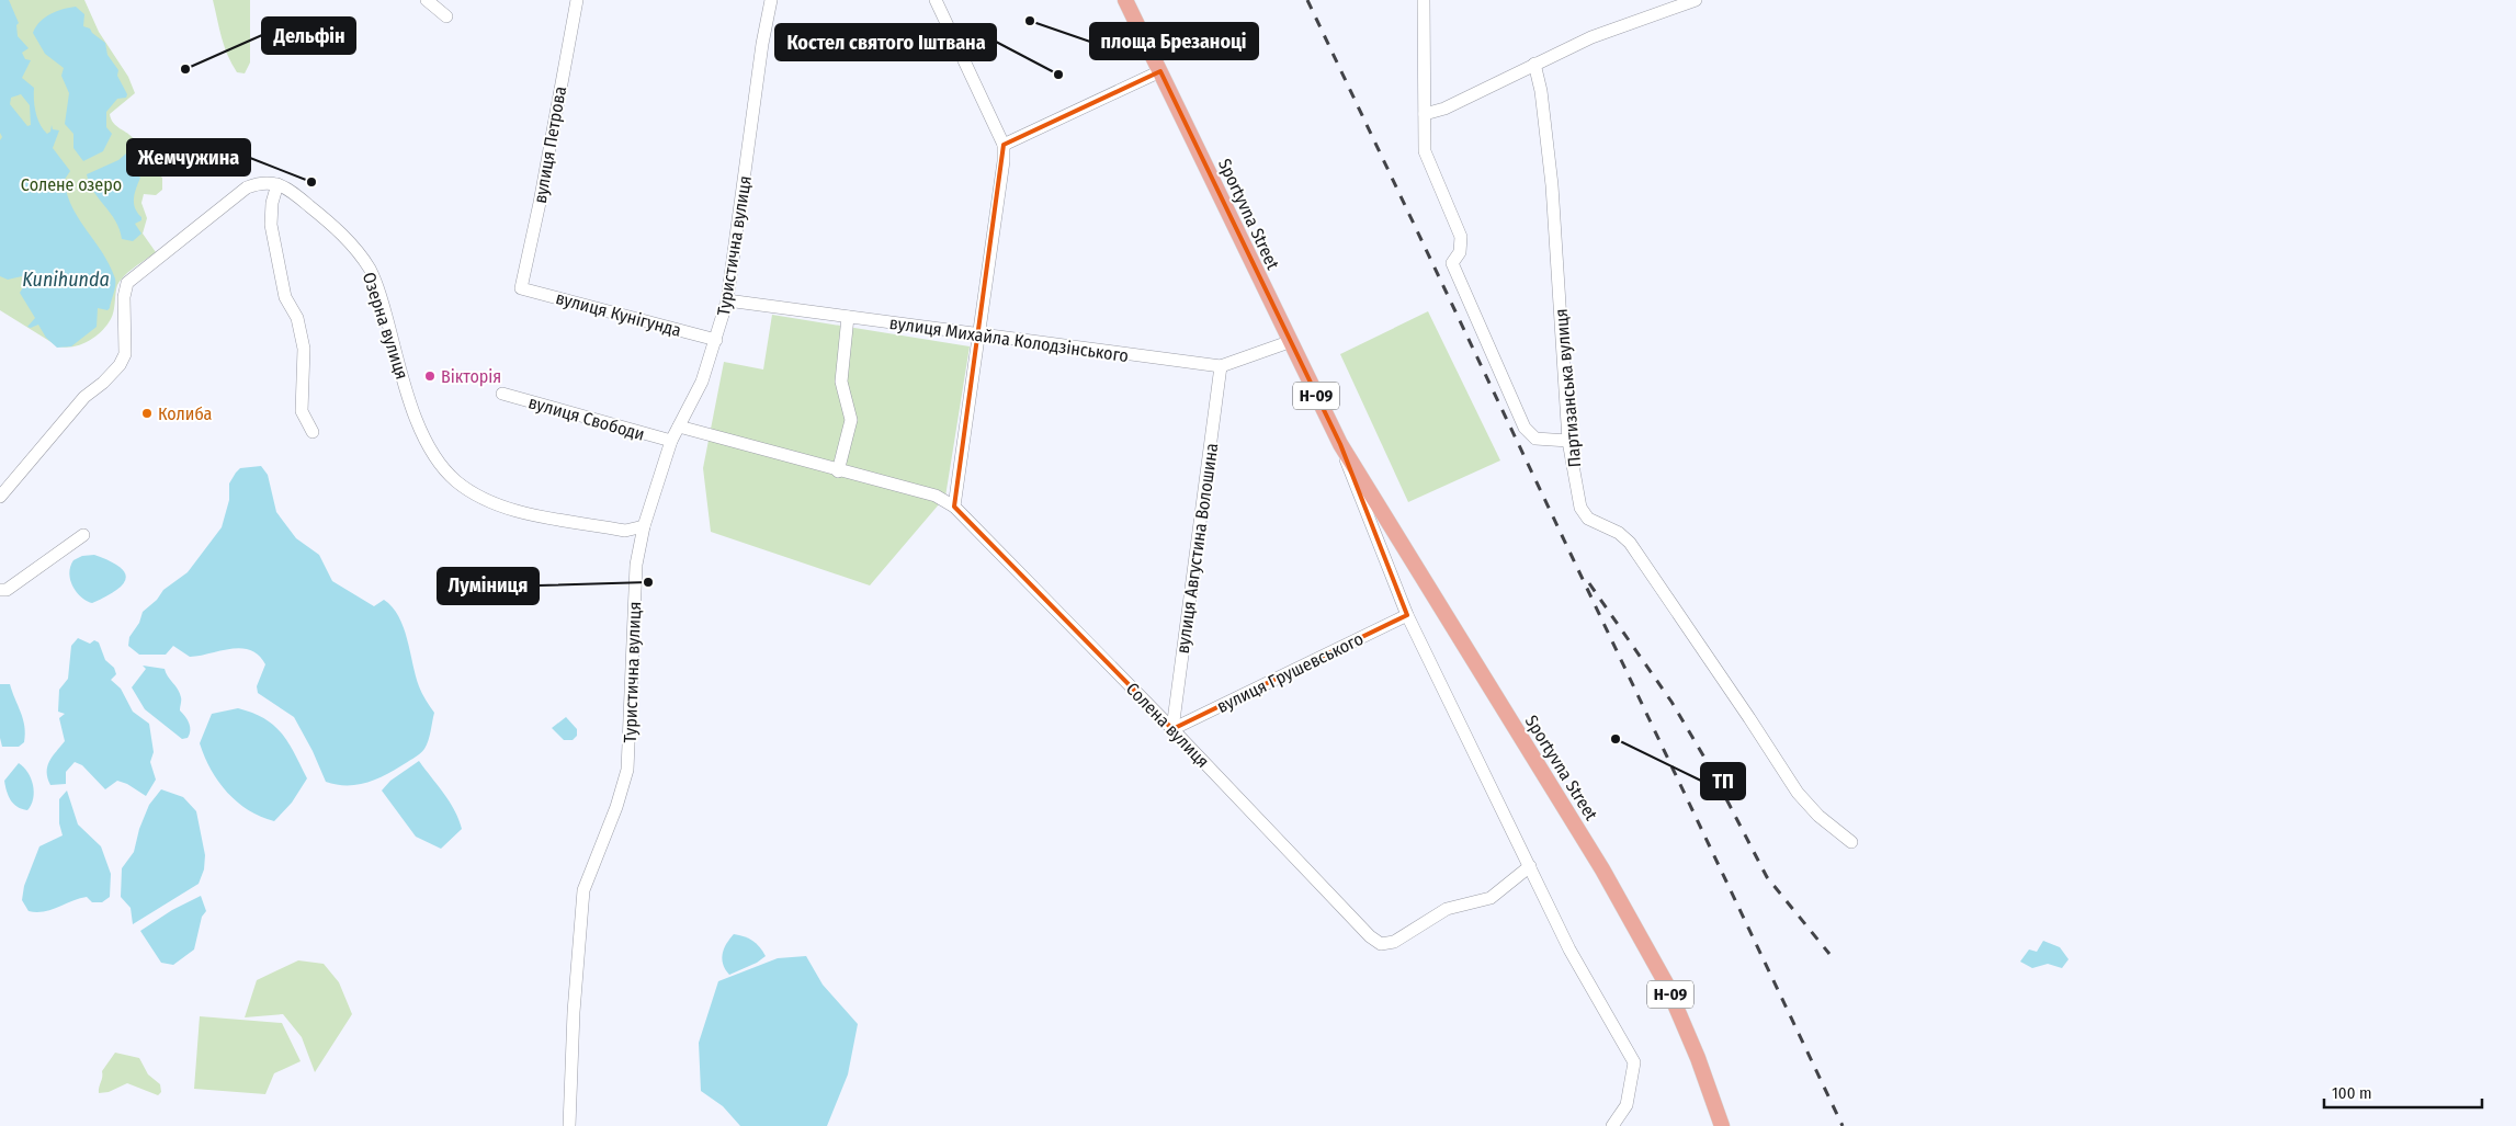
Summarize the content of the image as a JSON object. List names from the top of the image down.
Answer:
{
  "streets": {
    "main road": ["Sportyvna Street", "Н-09"],
    "street": [
      "вулиця Петрова",
      "Туристична вулиця",
      "вулиця Кунігунда",
      "Озерна вулиця",
      "вулиця Михайла Колодзінського",
      "Партизанська вулиця",
      "вулиця Свободи",
      "вулиця Августина Волошина",
      "вулиця Грушевського",
      "Солена вулиця"
    ]
  },
  "crossings": [
    ["вулиця Петрова", "вулиця Кунігунда"],
    ["Sportyvna Street", "вулиця Михайла Колодзінського"],
    ["Sportyvna Street", "вулиця Грушевського"],
    ["Sportyvna Street", "Солена вулиця"],
    ["Туристична вулиця", "вулиця Кунігунда"],
    ["Туристична вулиця", "Озерна вулиця"],
    ["Туристична вулиця", "вулиця Михайла Колодзінського"],
    ["Туристична вулиця", "вулиця Свободи"],
    ["Туристична вулиця", "Солена вулиця"],
    ["вулиця Михайла Колодзінського", "вулиця Августина Волошина"],
    ["вулиця Августина Волошина", "вулиця Грушевського"],
    ["вулиця Августина Волошина", "Солена вулиця"],
    ["вулиця Грушевського", "Солена вулиця"]
  ],
  "water": ["Kunihunda"],
  "parks": ["Солене озеро"],
  "places": [
    "площа Брезаноці",
    "Дельфін",
    "Костел святого Іштвана",
    "Жемчужина",
    "Вікторія",
    "Колиба",
    "Луміниця",
    "ТП"
  ],
  "scale_bar": "100 m"
}
